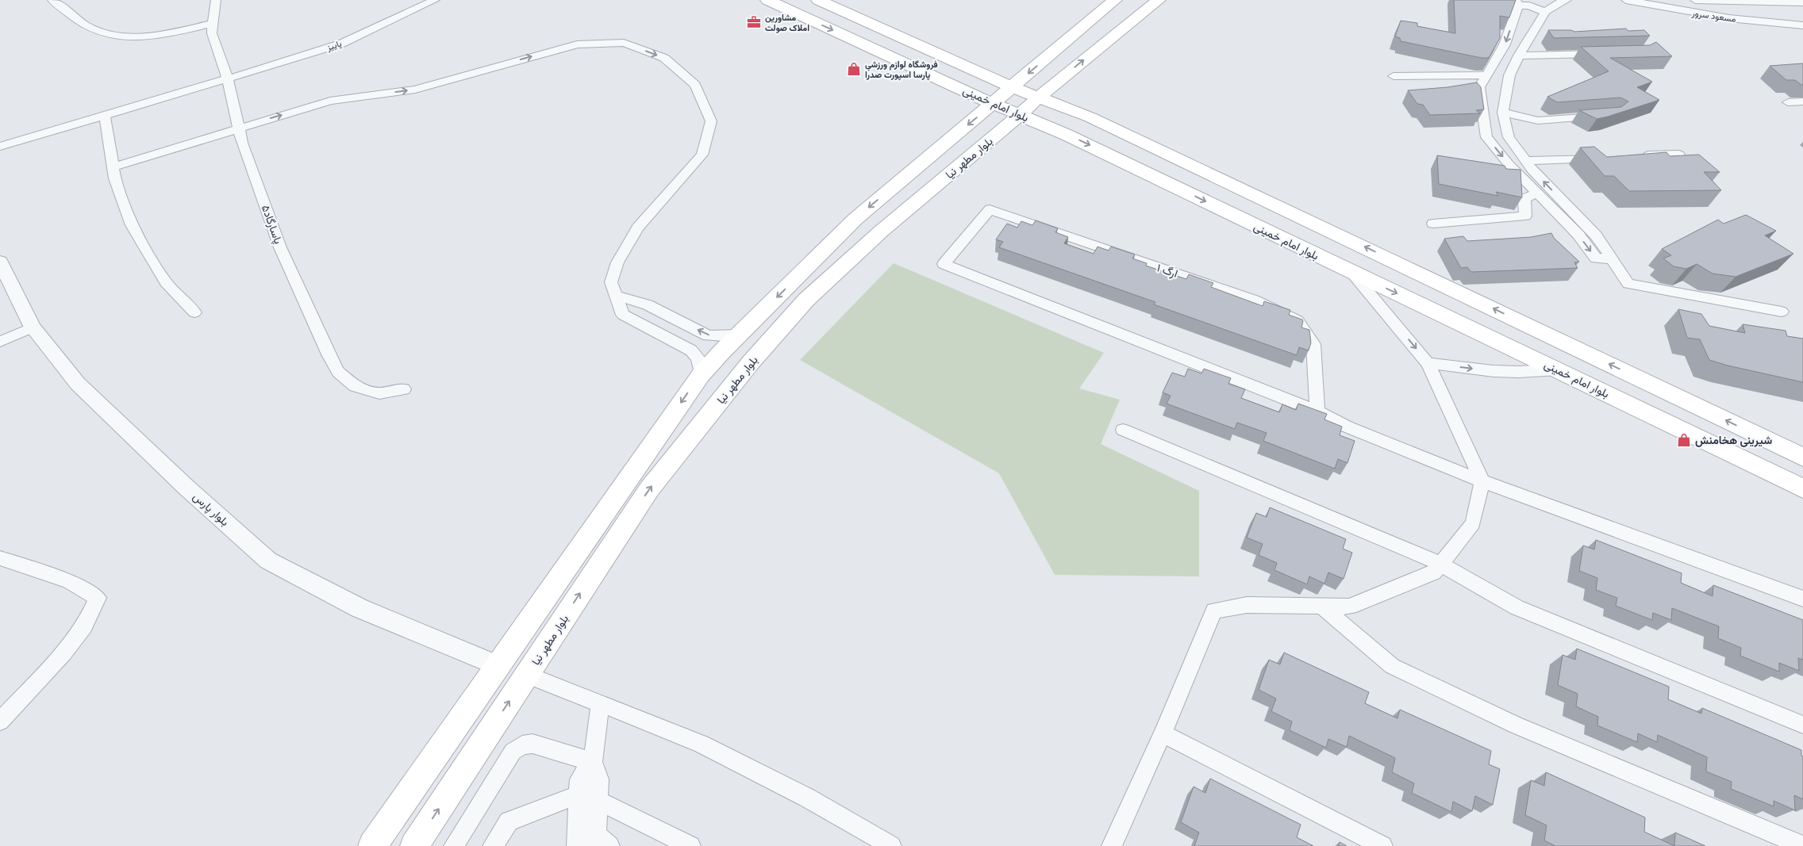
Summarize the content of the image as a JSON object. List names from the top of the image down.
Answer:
{
  "streets": {
    "main road": ["بلوار امام خمینی", "بلوار مطهر نیا"],
    "street": [
      "مسعود سرور",
      "پاییز",
      "پاسارگاد۵",
      "ارگ ۱",
      "بلوار پارس"
    ]
  },
  "crossings": [
    ["پاییز", "پاسارگاد۵"],
    ["بلوار امام خمینی", "بلوار مطهر نیا"]
  ],
  "places": {
    "office": ["مشاورین املاک صولت"],
    "shop": ["فروشگاه لوازم ورزشي پارسا اسپورت صدرا", "شیرینی هخامنش"]
  }
}
